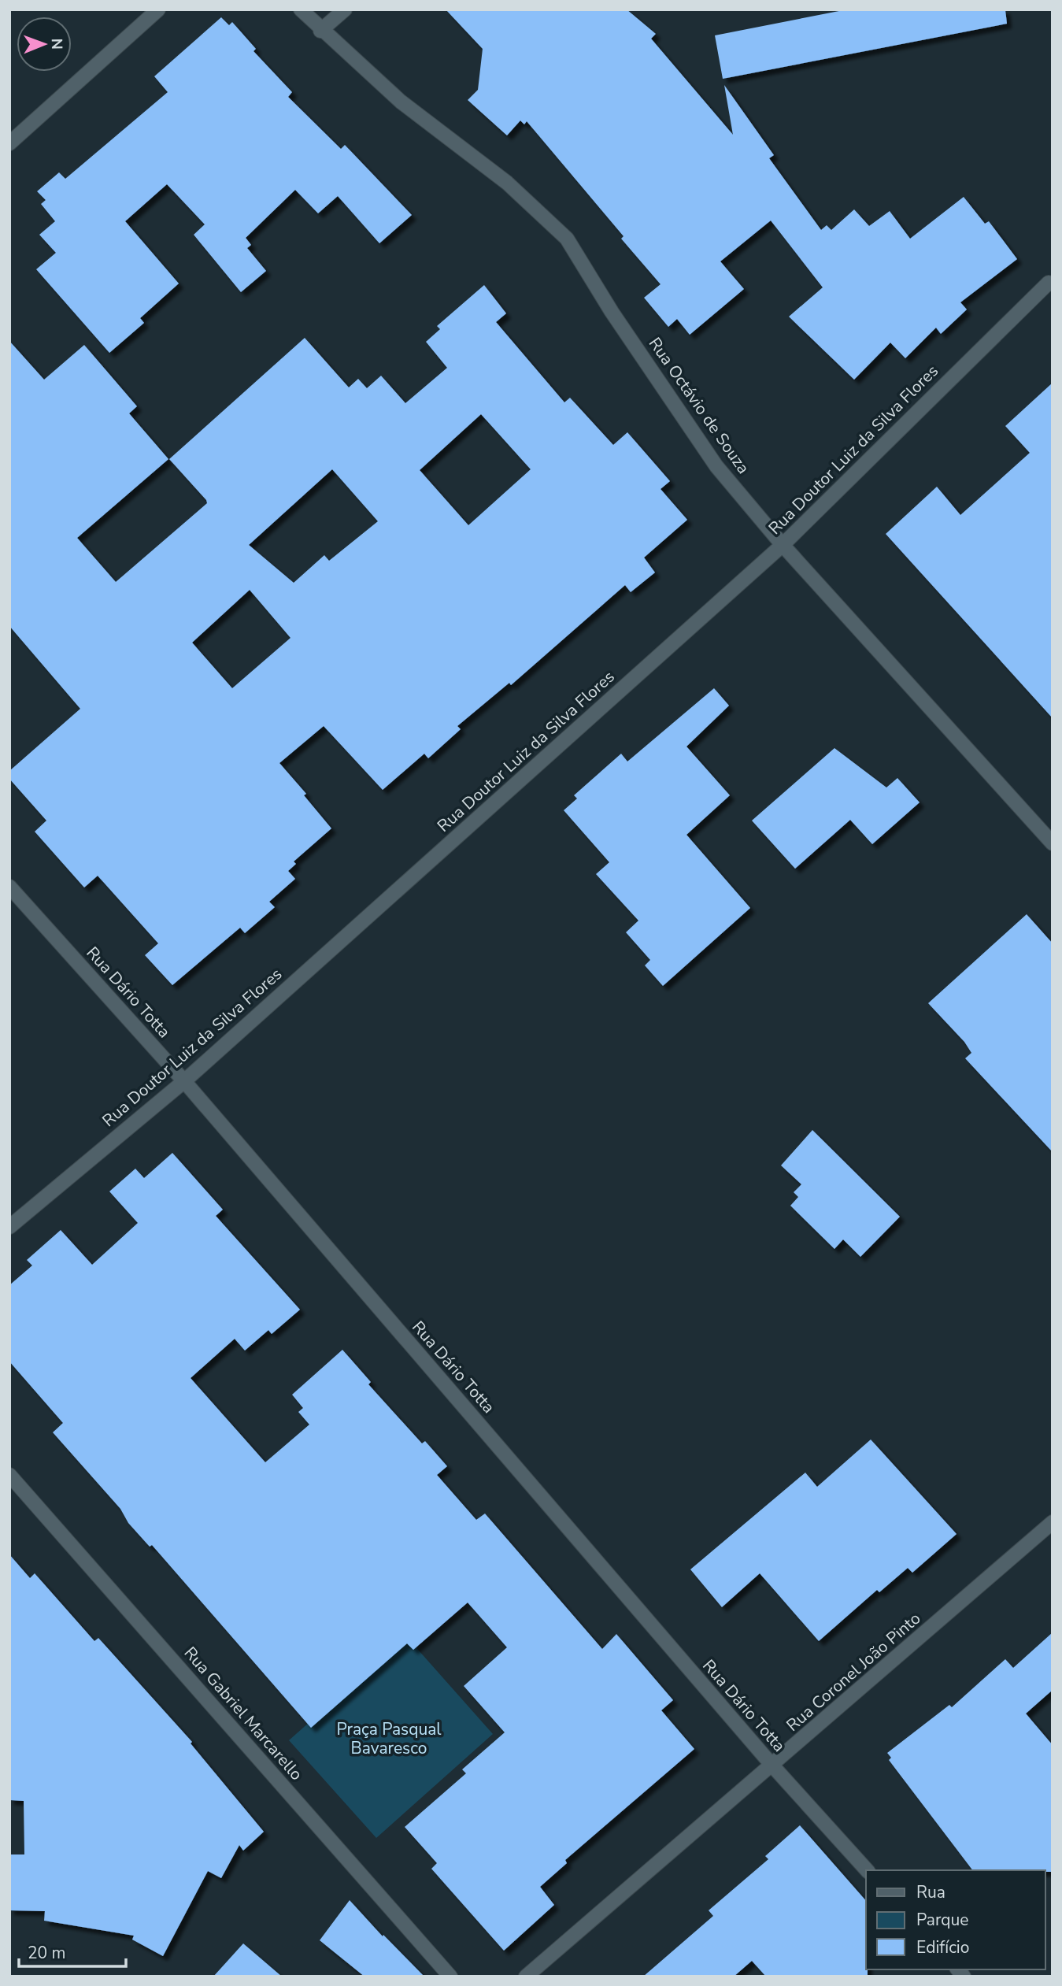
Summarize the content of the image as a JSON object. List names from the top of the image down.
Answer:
{
  "streets": {
    "street": [
      "Rua Octávio de Souza",
      "Rua Doutor Luiz da Silva Flores",
      "Rua Dário Totta",
      "Rua Coronel João Pinto",
      "Rua Gabriel Marcarello"
    ]
  },
  "crossings": [
    ["Rua Octávio de Souza", "Rua Doutor Luiz da Silva Flores"],
    ["Rua Doutor Luiz da Silva Flores", "Rua Dário Totta"],
    ["Rua Dário Totta", "Rua Coronel João Pinto"]
  ],
  "parks": ["Praça Pasqual Bavaresco"],
  "legend": ["Rua", "Parque", "Edifício"],
  "scale_bar": "20 m",
  "north": "right"
}
